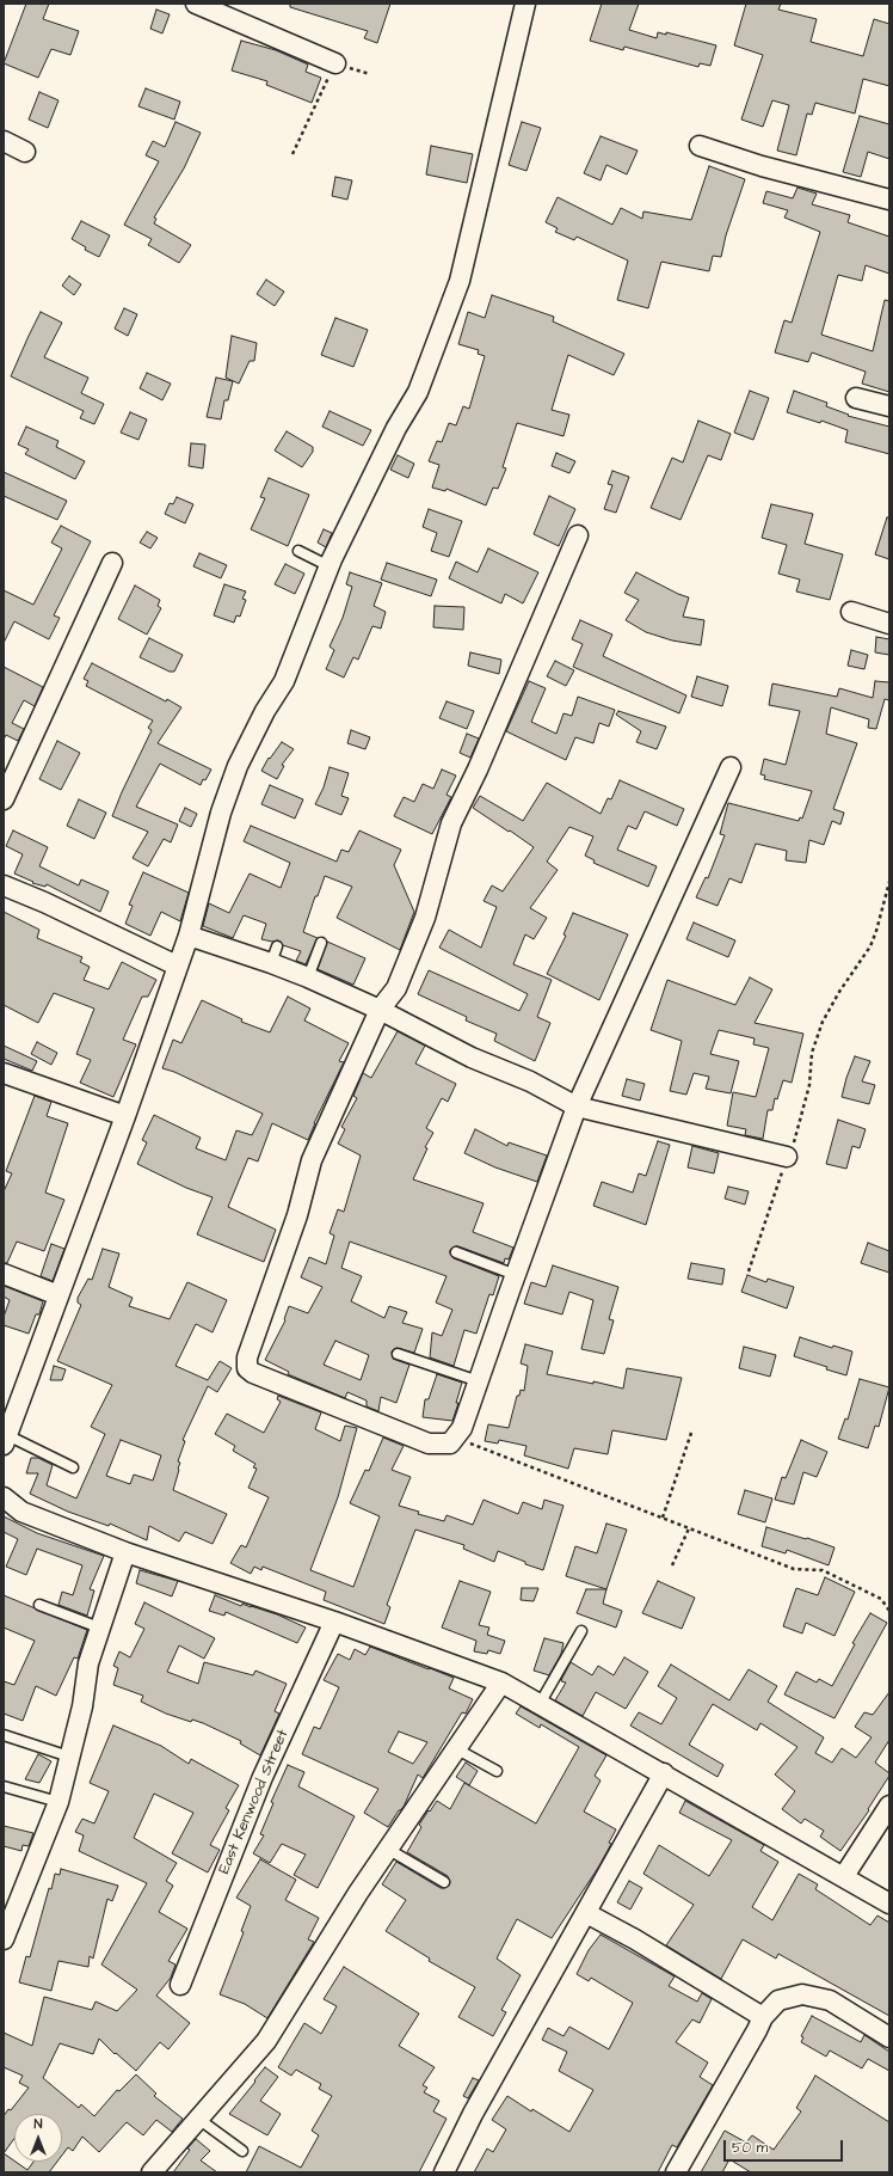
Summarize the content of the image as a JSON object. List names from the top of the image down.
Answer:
{
  "streets": {
    "street": ["East Kenwood Street"]
  },
  "scale_bar": "50 m",
  "north": "top"
}
